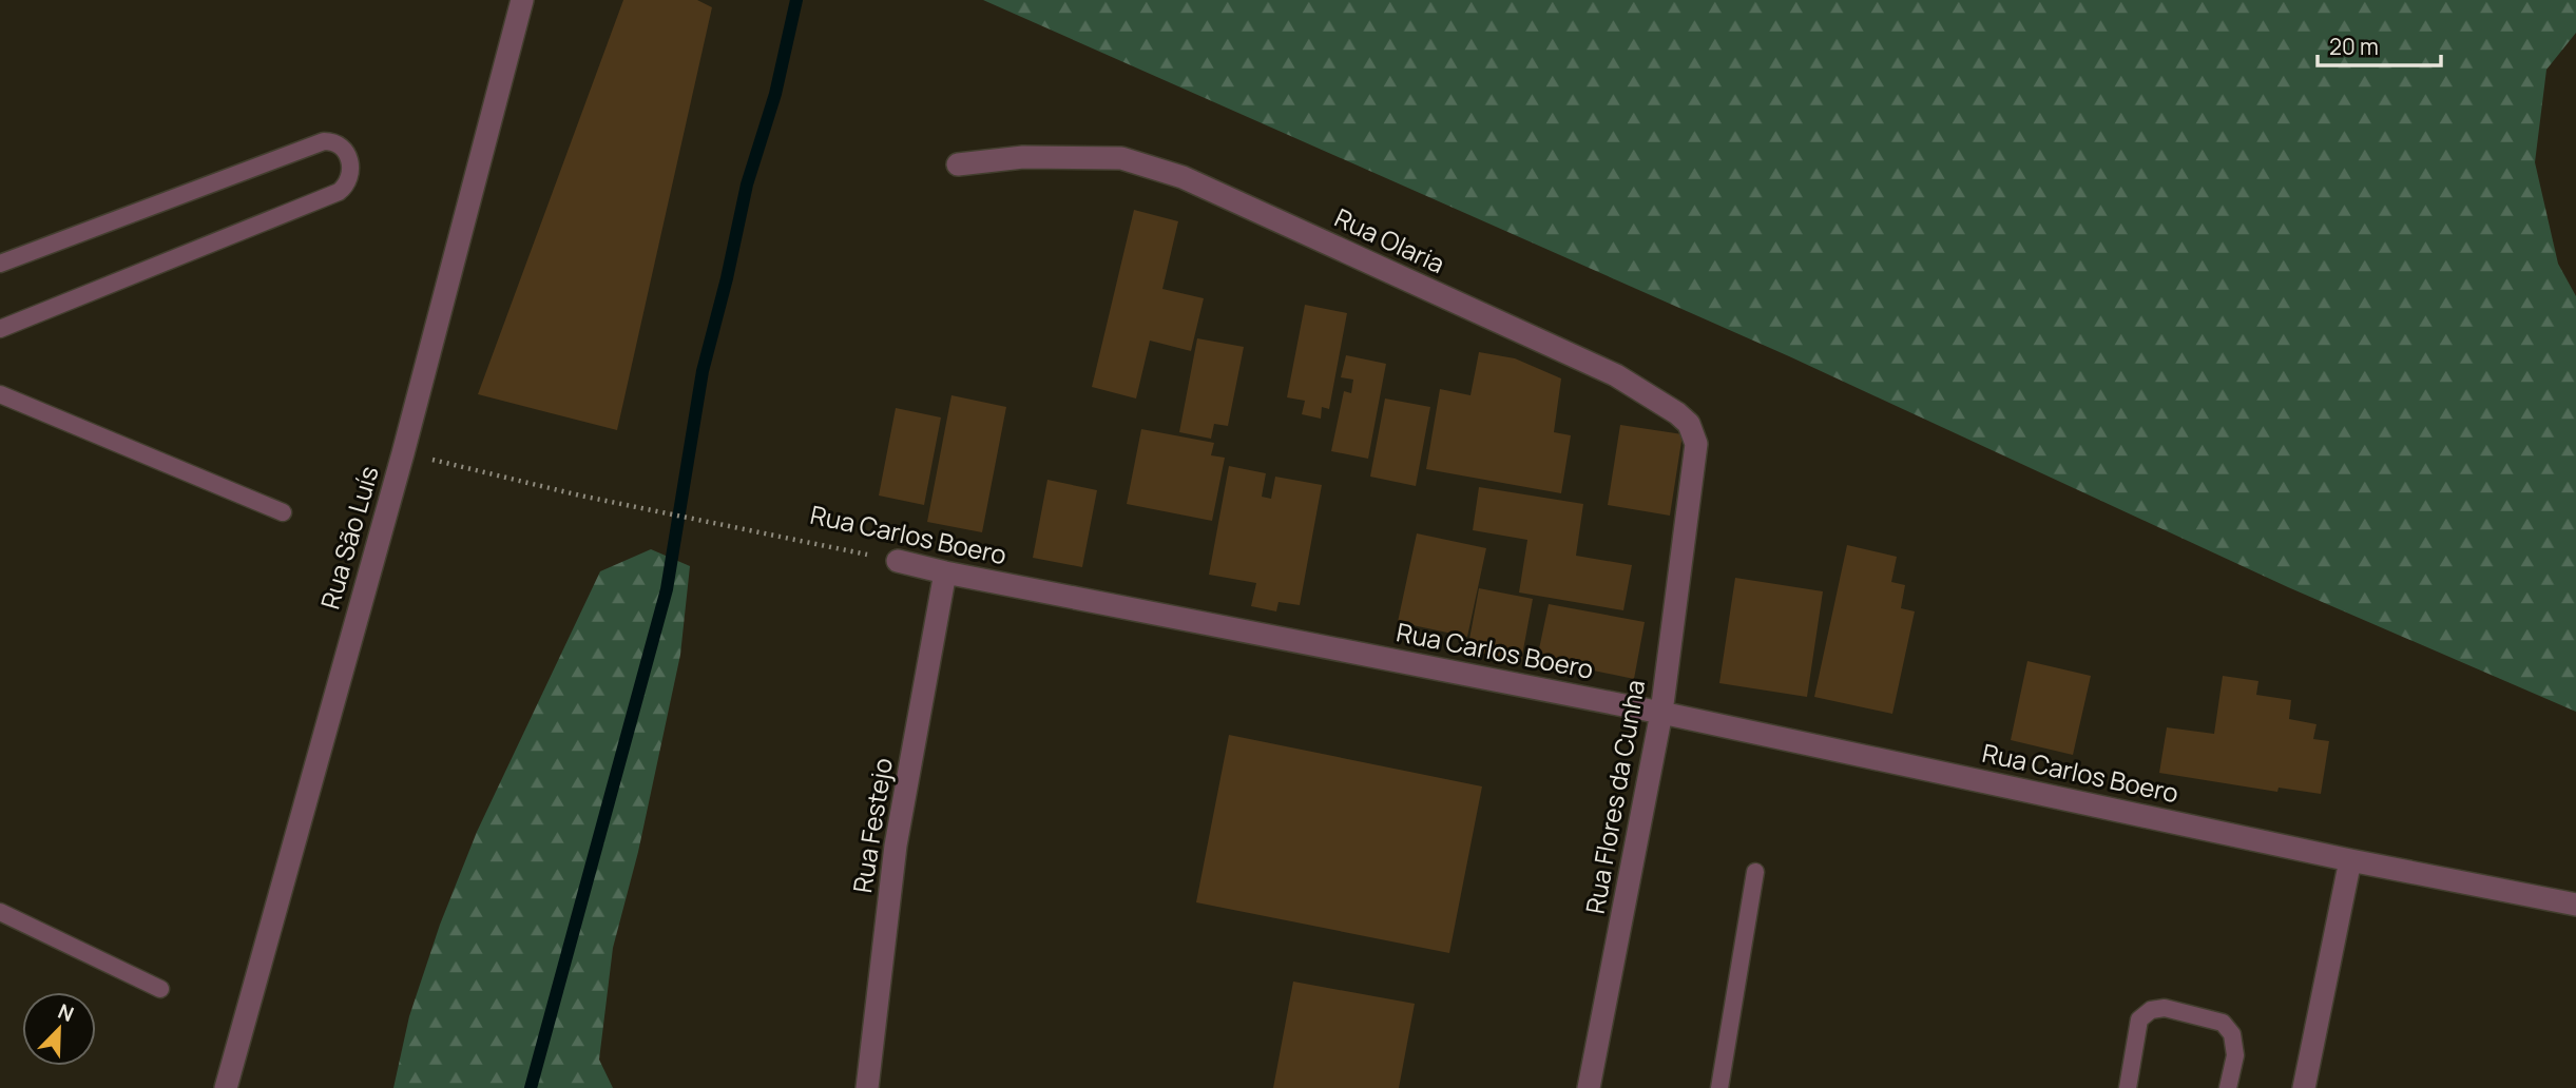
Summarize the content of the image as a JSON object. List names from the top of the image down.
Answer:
{
  "streets": {
    "street": [
      "Rua Olaria",
      "Rua Carlos Boero",
      "Rua São Luís",
      "Rua Flores da Cunha",
      "Rua Festejo"
    ]
  },
  "crossings": [
    ["Rua Olaria", "Rua Flores da Cunha"],
    ["Rua Carlos Boero", "Rua São Luís"],
    ["Rua Carlos Boero", "Rua Flores da Cunha"],
    ["Rua Carlos Boero", "Rua Festejo"]
  ],
  "scale_bar": "20 m",
  "north": "top right"
}
